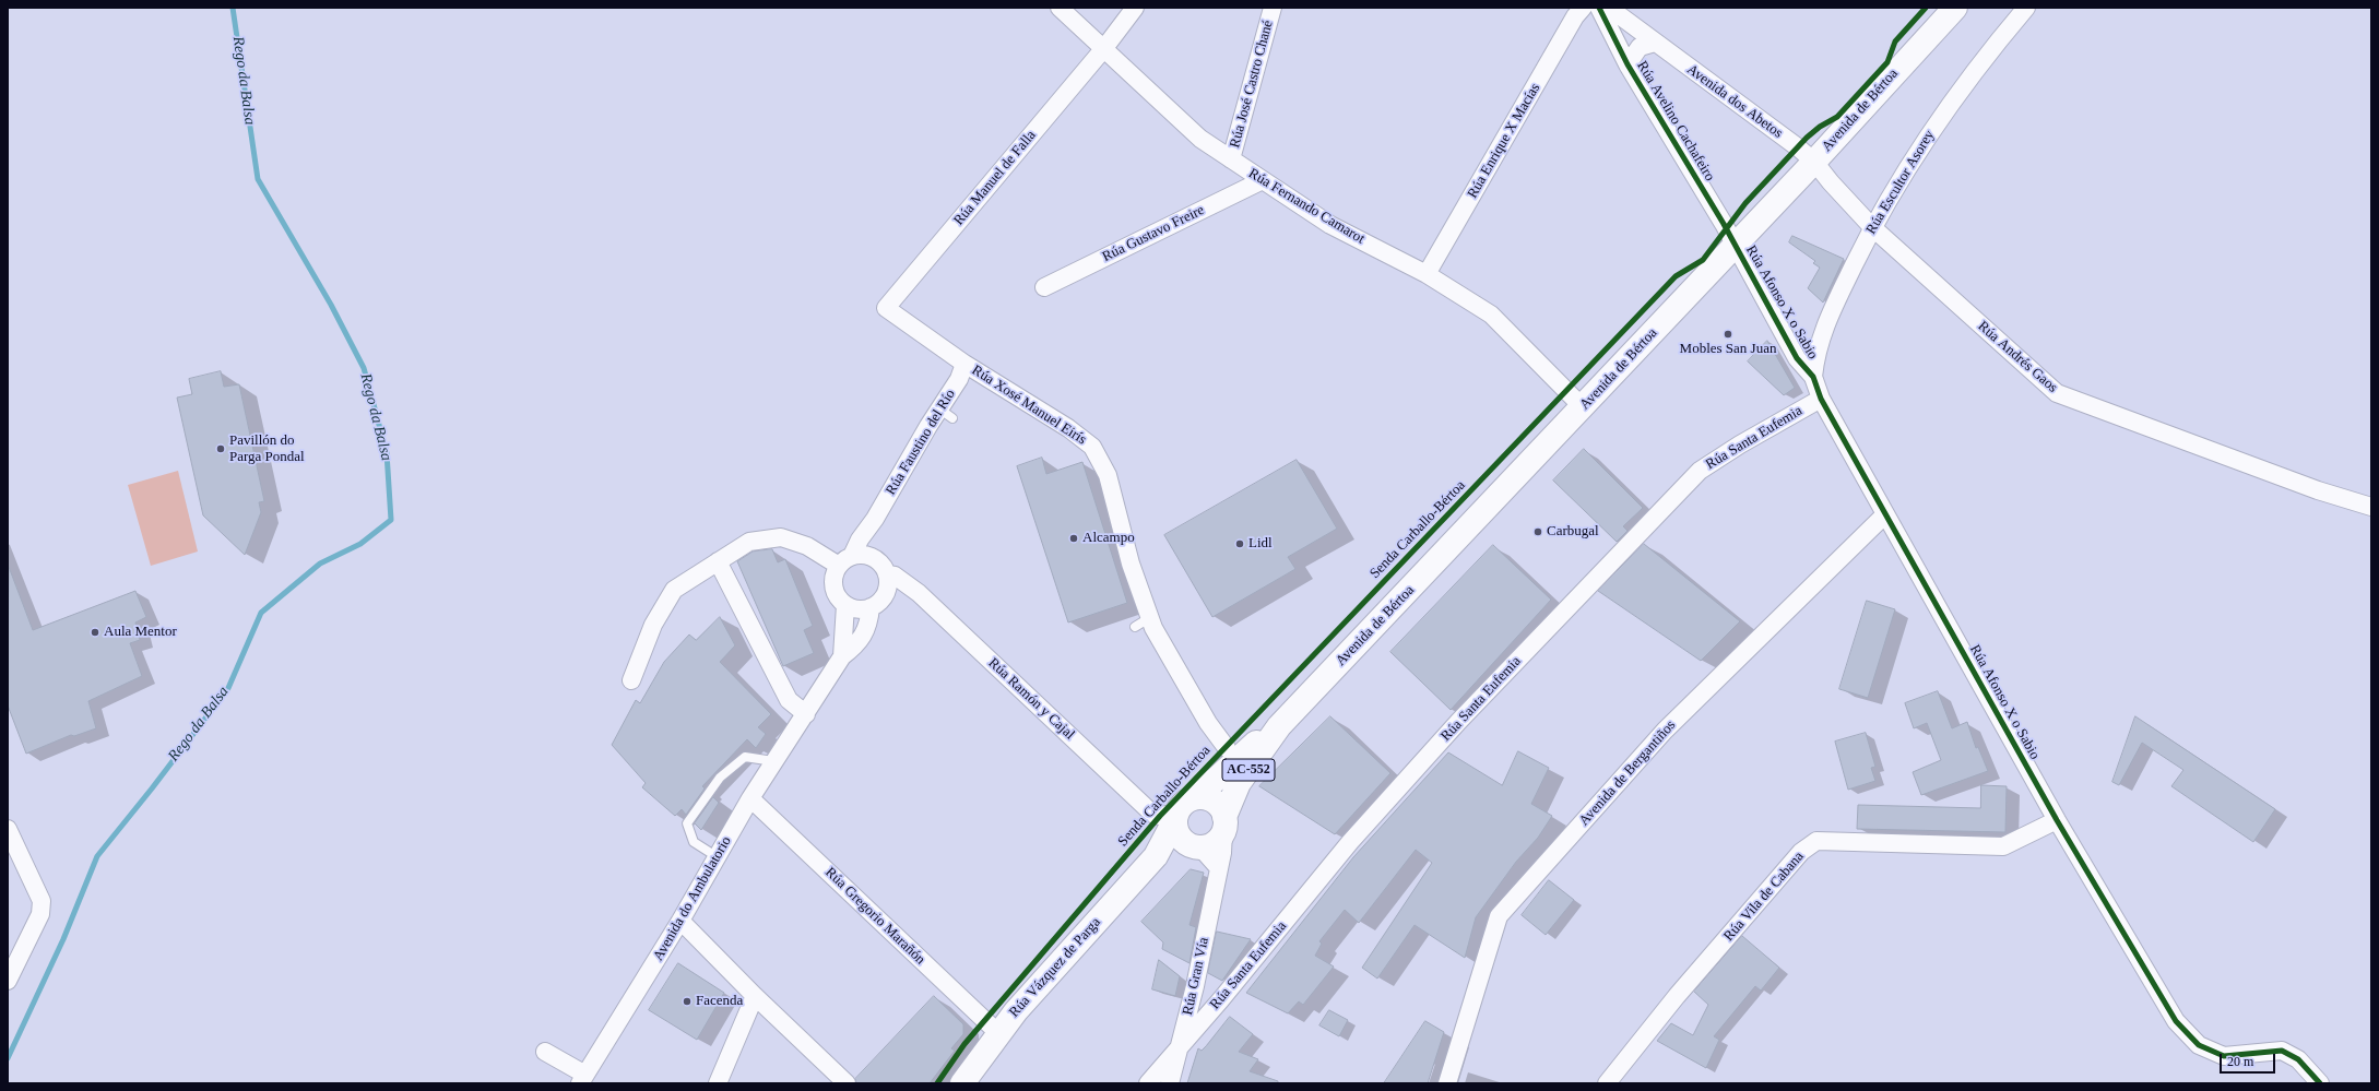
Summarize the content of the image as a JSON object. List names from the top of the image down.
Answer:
{
  "streets": {
    "main road": ["Avenida de Bértoa", "AC-552", "Rúa Vázquez de Parga"],
    "street": [
      "Rúa José Castro Chané",
      "Avenida dos Abetos",
      "Rúa Avelino Cachafeiro",
      "Rúa Enrique X Macías",
      "Rúa Manuel de Falla",
      "Rúa Escultor Asorey",
      "Rúa Fernando Camarot",
      "Rúa Gustavo Freire",
      "Rúa Afonso X o Sabio",
      "Rúa Andrés Gaos",
      "Rúa Xosé Manuel Eirís",
      "Rúa Santa Eufemia",
      "Rúa Faustino del Río",
      "Rúa Ramón y Cajal",
      "Avenida de Bergantiños",
      "Rúa Vila de Cabana",
      "Avenida do Ambulatorio",
      "Rúa Gregorio Marañón",
      "Rúa Gran Vía"
    ],
    "cycle path": ["Senda Carballo-Bértoa"]
  },
  "crossings": [
    ["Rúa José Castro Chané", "Rúa Fernando Camarot"],
    ["Avenida dos Abetos", "Avenida de Bértoa"],
    ["Avenida dos Abetos", "Rúa Andrés Gaos"],
    ["Avenida de Bértoa", "Rúa Avelino Cachafeiro"],
    ["Avenida de Bértoa", "Rúa Fernando Camarot"],
    ["Avenida de Bértoa", "Rúa Afonso X o Sabio"],
    ["Avenida de Bértoa", "Rúa Andrés Gaos"],
    ["Avenida de Bértoa", "Senda Carballo-Bértoa"],
    ["Avenida de Bértoa", "Rúa Ramón y Cajal"],
    ["Avenida de Bértoa", "AC-552"],
    ["Avenida de Bértoa", "Rúa Vázquez de Parga"],
    ["Avenida de Bértoa", "Rúa Gran Vía"],
    ["Rúa Avelino Cachafeiro", "Rúa Afonso X o Sabio"],
    ["Rúa Enrique X Macías", "Rúa Fernando Camarot"],
    ["Rúa Manuel de Falla", "Rúa Fernando Camarot"],
    ["Rúa Manuel de Falla", "Rúa Xosé Manuel Eirís"],
    ["Rúa Escultor Asorey", "Rúa Afonso X o Sabio"],
    ["Rúa Escultor Asorey", "Rúa Andrés Gaos"],
    ["Rúa Fernando Camarot", "Rúa Gustavo Freire"],
    ["Rúa Afonso X o Sabio", "Rúa Santa Eufemia"],
    ["Rúa Afonso X o Sabio", "Avenida de Bergantiños"],
    ["Rúa Afonso X o Sabio", "Rúa Vila de Cabana"],
    ["Rúa Xosé Manuel Eirís", "Rúa Faustino del Río"],
    ["Rúa Santa Eufemia", "Rúa Gran Vía"],
    ["Rúa Faustino del Río", "Rúa Ramón y Cajal"],
    ["Rúa Faustino del Río", "Avenida do Ambulatorio"],
    ["Senda Carballo-Bértoa", "Rúa Ramón y Cajal"],
    ["Senda Carballo-Bértoa", "AC-552"],
    ["Senda Carballo-Bértoa", "Rúa Vázquez de Parga"],
    ["Senda Carballo-Bértoa", "Rúa Gran Vía"],
    ["Rúa Ramón y Cajal", "AC-552"],
    ["Rúa Ramón y Cajal", "Avenida do Ambulatorio"],
    ["Rúa Ramón y Cajal", "Rúa Vázquez de Parga"],
    ["Rúa Ramón y Cajal", "Rúa Gran Vía"],
    ["AC-552", "Rúa Vázquez de Parga"],
    ["AC-552", "Rúa Gran Vía"],
    ["Avenida do Ambulatorio", "Rúa Gregorio Marañón"],
    ["Rúa Gregorio Marañón", "Rúa Vázquez de Parga"],
    ["Rúa Vázquez de Parga", "Rúa Gran Vía"]
  ],
  "water": ["Rego da Balsa"],
  "places": [
    "Mobles San Juan",
    "Pavillón do Parga Pondal",
    "Carbugal",
    "Alcampo",
    "Lidl",
    "Aula Mentor",
    "Facenda"
  ],
  "scale_bar": "20 m"
}
